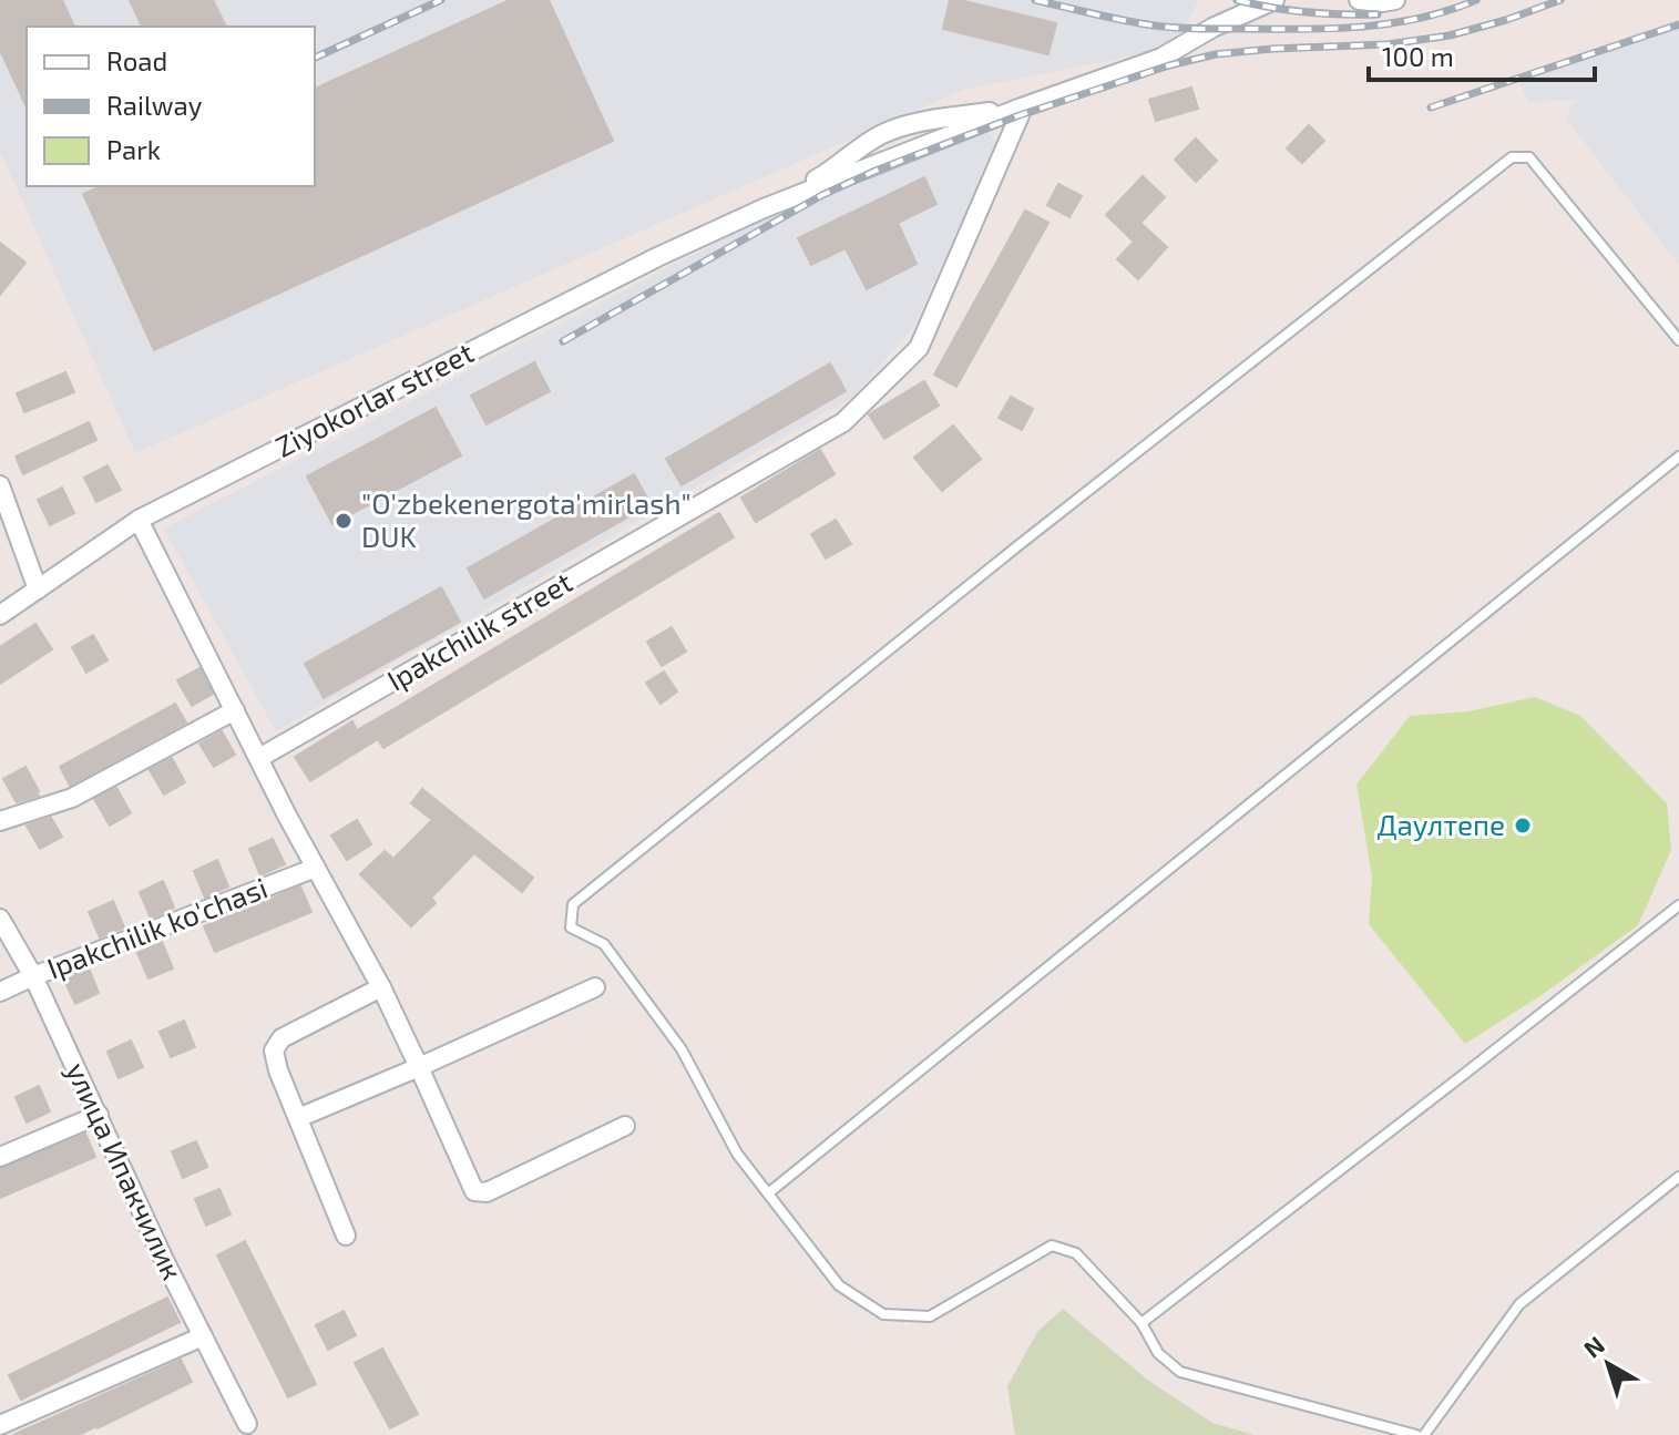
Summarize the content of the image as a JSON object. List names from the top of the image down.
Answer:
{
  "streets": {
    "street": [
      "Ziyokorlar street",
      "Ipakchilik street",
      "Ipakchilik ko'chasi",
      "улица Ипакчилик"
    ]
  },
  "crossings": [
    ["Ziyokorlar street", "Ipakchilik street"],
    ["Ipakchilik ko'chasi", "улица Ипакчилик"]
  ],
  "places": ["\"O'zbekenergota'mirlash\" DUK", "Даултепе"],
  "legend": ["Road", "Railway", "Park"],
  "scale_bar": "100 m",
  "north": "top left"
}
